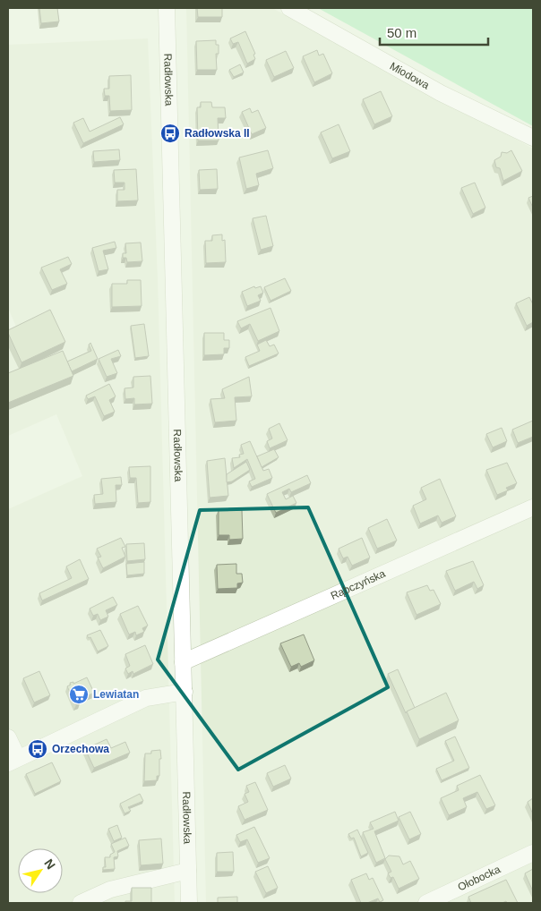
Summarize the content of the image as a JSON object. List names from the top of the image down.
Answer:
{
  "streets": {
    "street": [
      "Miodowa",
      "Radłowska",
      "Rąbczyńska",
      "Ołobocka"
    ]
  },
  "crossings": [
    ["Radłowska", "Rąbczyńska"]
  ],
  "places": {
    "bus stop": ["Radłowska II", "Orzechowa"],
    "supermarket": ["Lewiatan"]
  },
  "scale_bar": "50 m",
  "north": "top right"
}
